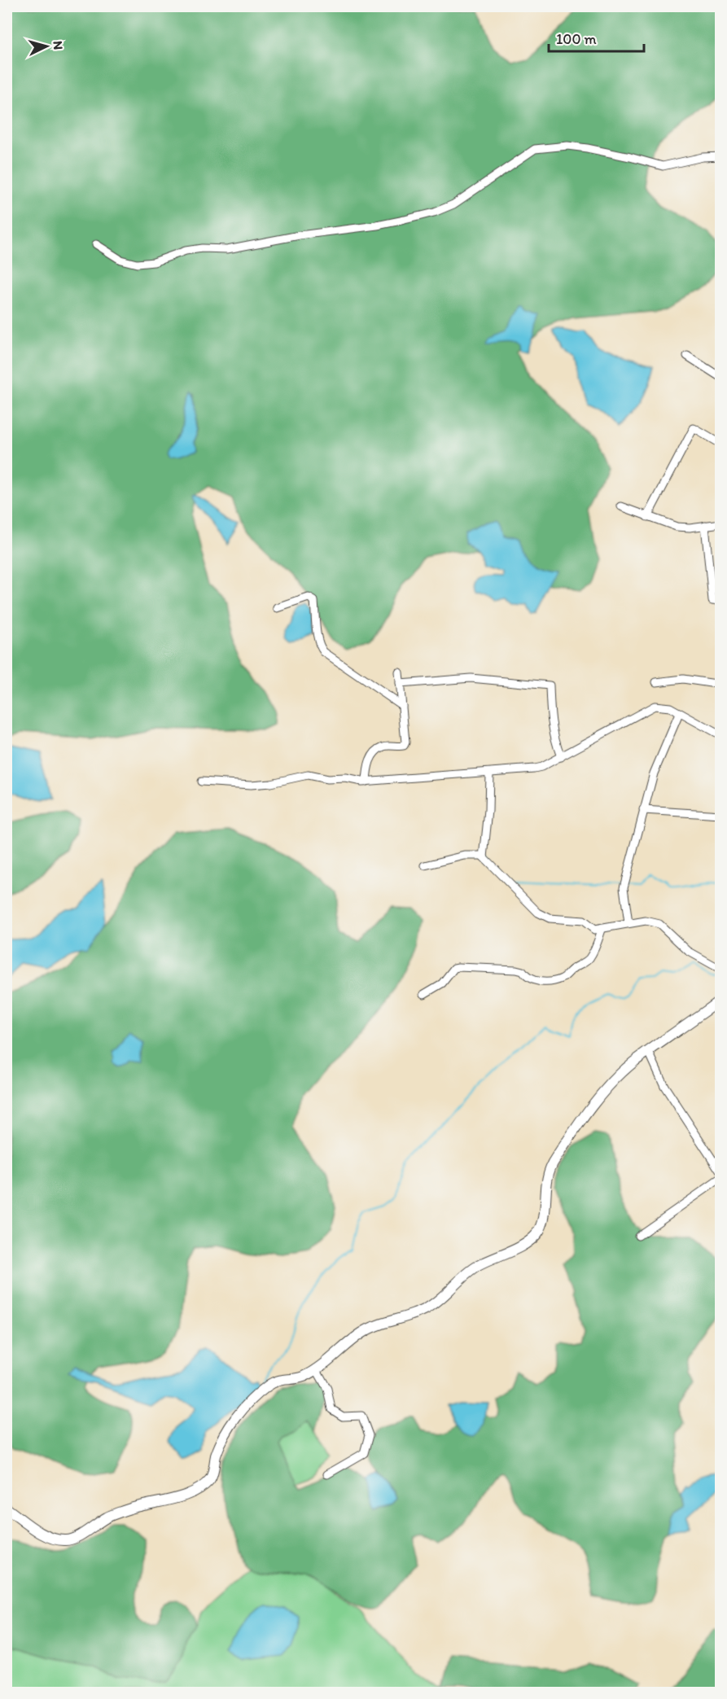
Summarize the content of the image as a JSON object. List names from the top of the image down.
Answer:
{
  "scale_bar": "100 m",
  "north": "right"
}
